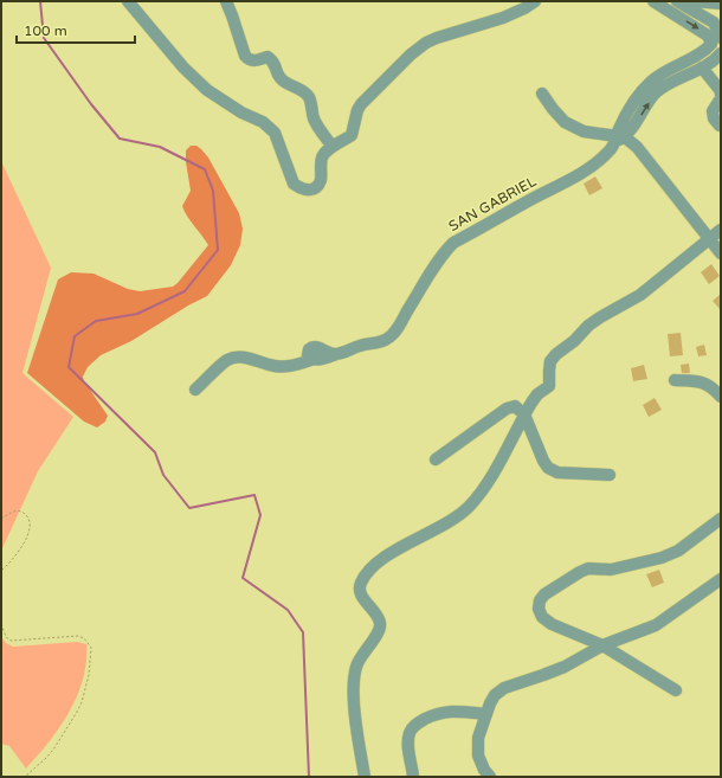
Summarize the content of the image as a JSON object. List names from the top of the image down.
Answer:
{
  "streets": {
    "street": ["SAN GABRIEL"]
  },
  "scale_bar": "100 m"
}
